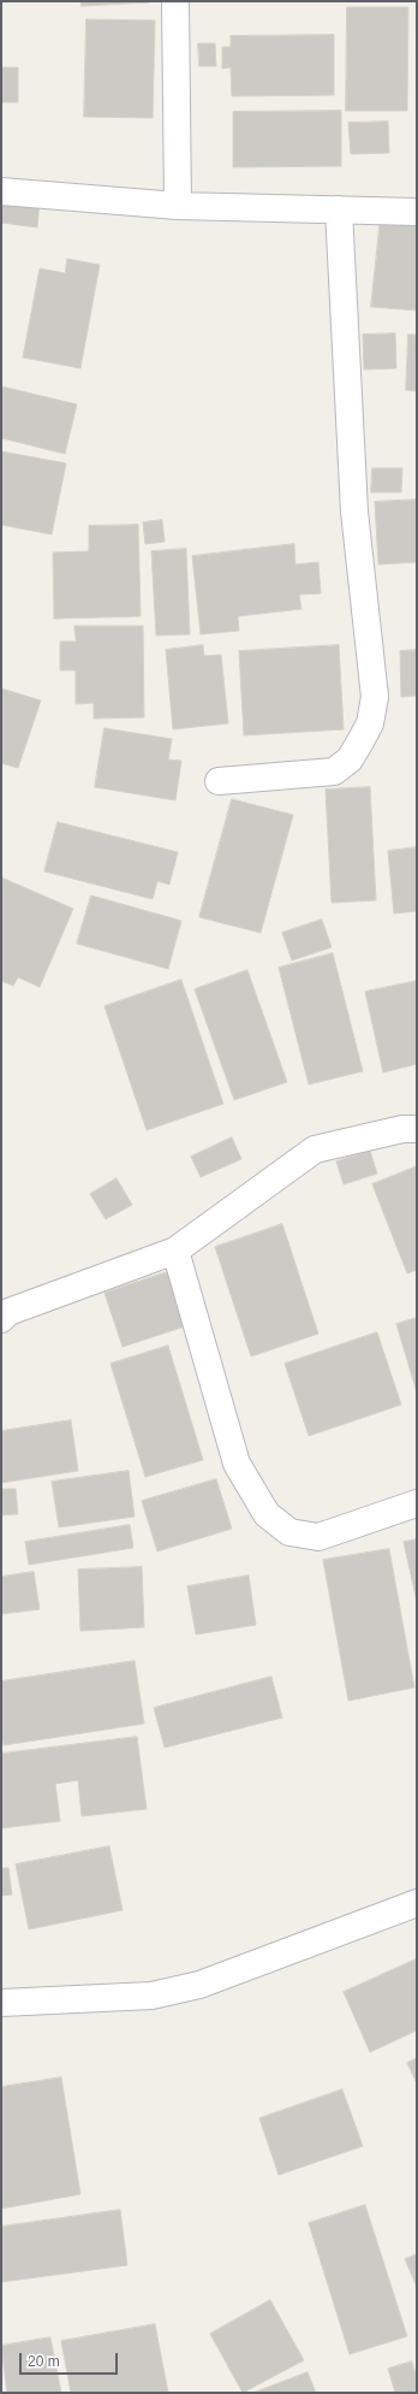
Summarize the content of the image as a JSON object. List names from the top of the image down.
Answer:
{
  "scale_bar": "20 m"
}
